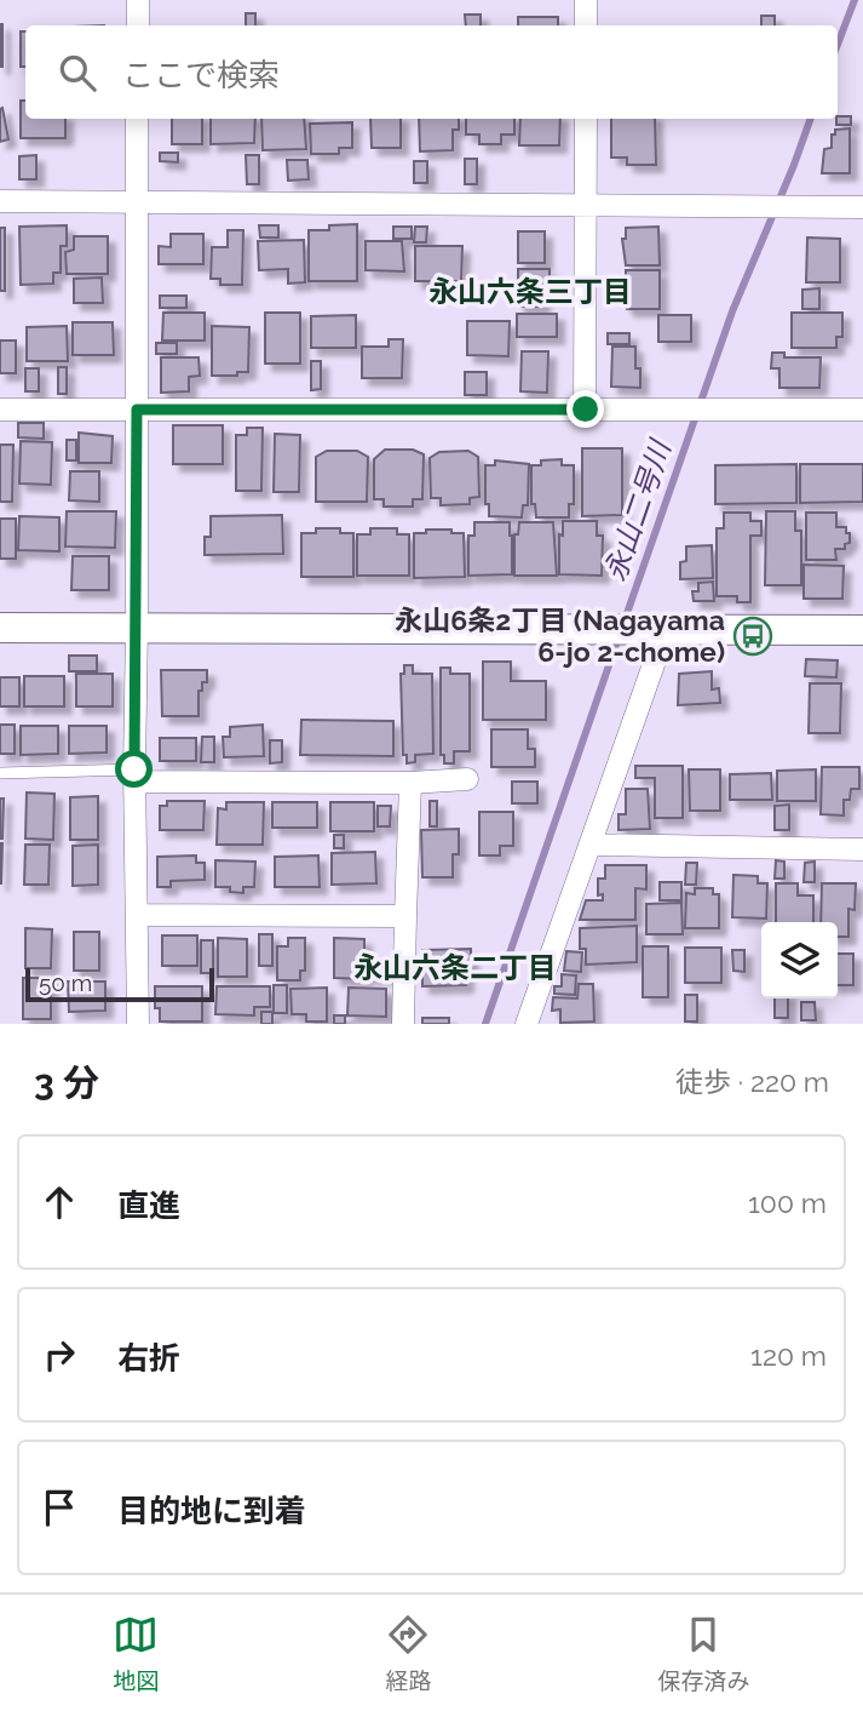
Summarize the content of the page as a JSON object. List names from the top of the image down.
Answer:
{
  "districts": ["永山六条三丁目", "永山六条二丁目"],
  "water": ["永山二号川"],
  "places": {
    "bus stop": ["永山6条2丁目 (Nagayama 6-jo 2-chome)"]
  },
  "scale_bar": "50 m",
  "page": {
    "search": "ここで検索",
    "scale": "50 m",
    "heading": ["3 分", "徒歩 · 220 m"],
    "list": [
      ["直進", "100 m"],
      ["右折", "120 m"],
      "目的地に到着"
    ],
    "nav": ["地図", "経路", "保存済み"]
  }
}
